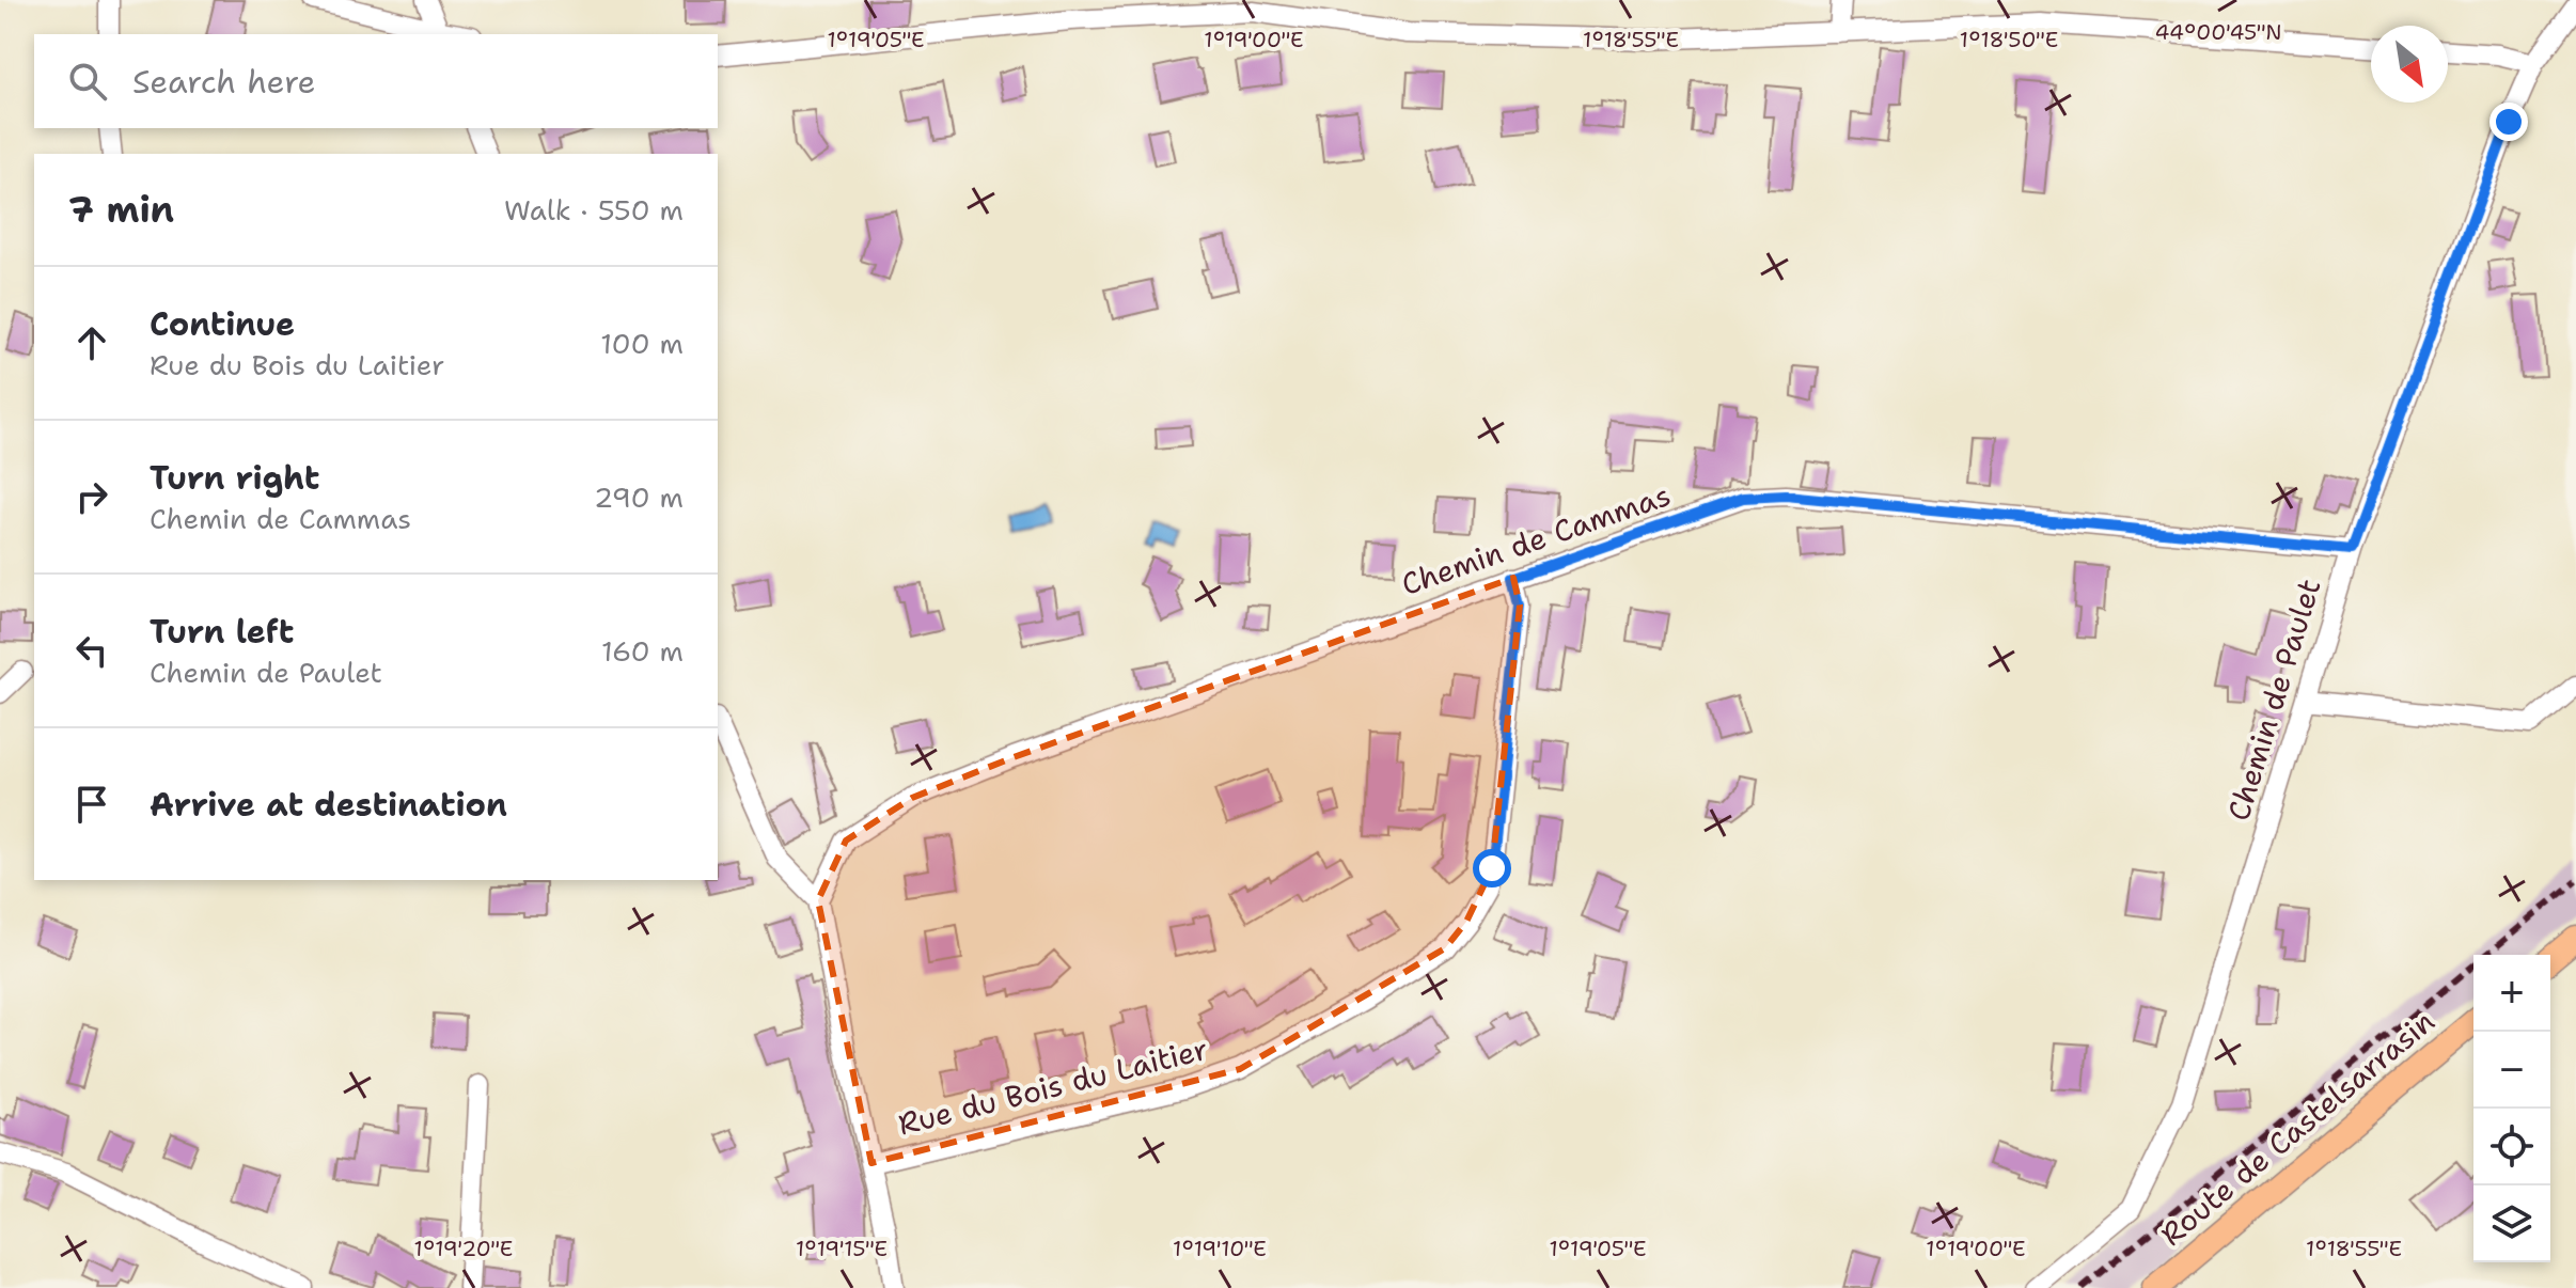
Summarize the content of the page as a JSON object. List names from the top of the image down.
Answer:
{
  "streets": {
    "main road": ["Route de Castelsarrasin"],
    "street": ["Chemin de Cammas", "Chemin de Paulet", "Rue du Bois du Laitier"]
  },
  "crossings": [
    ["Chemin de Cammas", "Chemin de Paulet"],
    ["Chemin de Cammas", "Rue du Bois du Laitier"]
  ],
  "north": "bottom right",
  "page": {
    "search": "Search here",
    "heading": ["7 min", "Walk · 550 m"],
    "list": [
      ["Continue", "Rue du Bois du Laitier", "100 m"],
      ["Turn right", "Chemin de Cammas", "290 m"],
      ["Turn left", "Chemin de Paulet", "160 m"],
      "Arrive at destination"
    ],
    "map_buttons": ["+", "−"]
  },
  "coordinates": [
    "44°00'45\"N",
    "1°19'05\"E",
    "1°18'55\"E",
    "1°19'00\"E",
    "1°18'50\"E",
    "1°19'20\"E",
    "1°19'15\"E",
    "1°19'10\"E"
  ]
}
